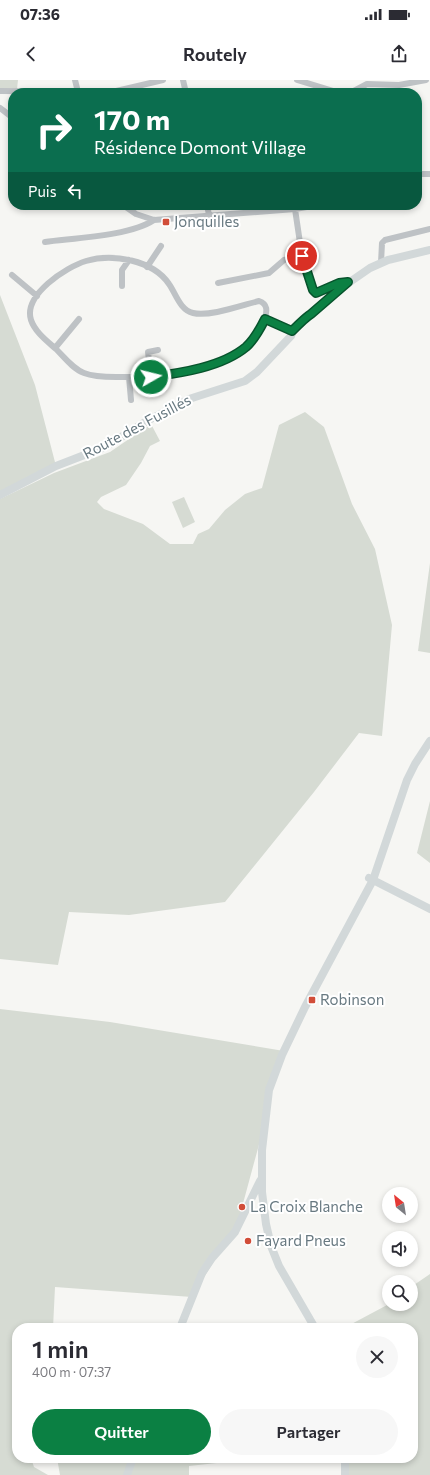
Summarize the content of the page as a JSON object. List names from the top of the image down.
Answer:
{
  "streets": {
    "main road": ["Route des Fusillés"]
  },
  "places": {
    "transit": ["Jonquilles", "Robinson"],
    "other": ["La Croix Blanche", "Fayard Pneus"]
  },
  "north": "top left",
  "page": {
    "status": "07:36",
    "header": "Routely",
    "turn": ["170 m", "Résidence Domont Village"],
    "then": "Puis",
    "heading": ["1 min", "400 m · 07:37"],
    "buttons": ["Quitter", "Partager"]
  }
}
